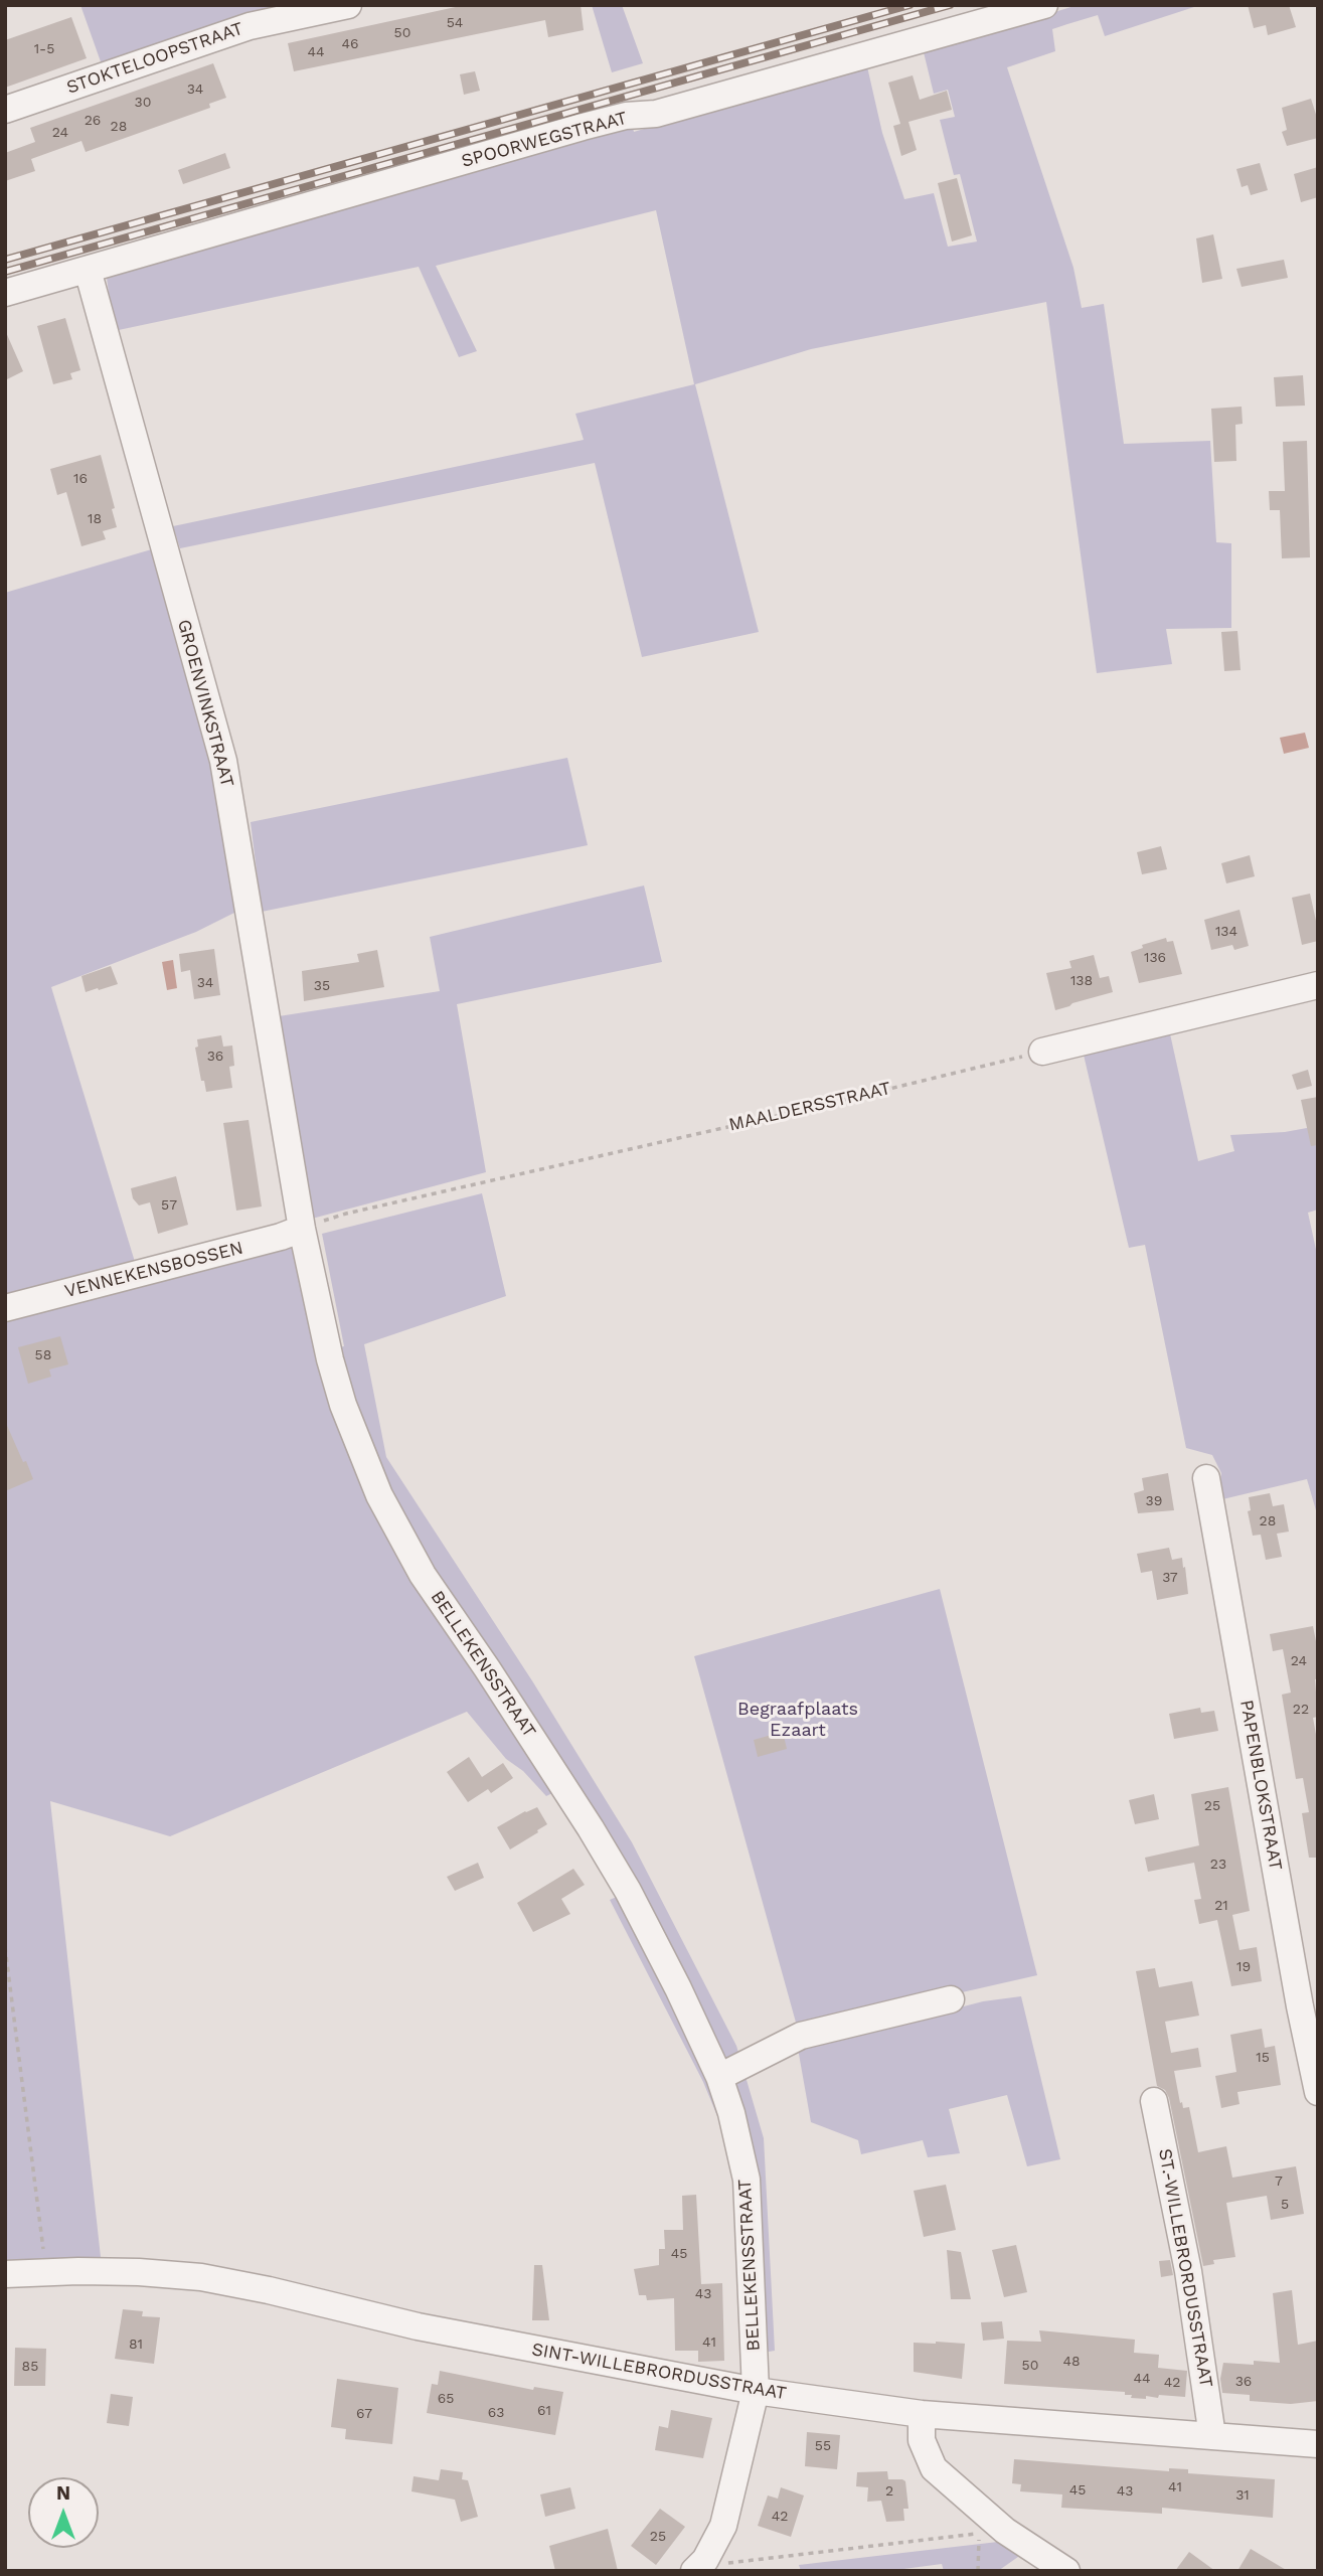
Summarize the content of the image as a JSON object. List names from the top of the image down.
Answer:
{
  "streets": {
    "street": [
      "STOKTELOOPSTRAAT",
      "SPOORWEGSTRAAT",
      "GROENVINKSTRAAT",
      "VENNEKENSBOSSEN",
      "BELLEKENSSTRAAT",
      "PAPENBLOKSTRAAT",
      "ST.-WILLEBRORDUSSTRAAT",
      "SINT-WILLEBRORDUSSTRAAT"
    ],
    "path": ["MAALDERSSTRAAT"]
  },
  "crossings": [
    ["SPOORWEGSTRAAT", "GROENVINKSTRAAT"],
    ["GROENVINKSTRAAT", "MAALDERSSTRAAT"],
    ["GROENVINKSTRAAT", "VENNEKENSBOSSEN"],
    ["GROENVINKSTRAAT", "BELLEKENSSTRAAT"],
    ["MAALDERSSTRAAT", "VENNEKENSBOSSEN"],
    ["MAALDERSSTRAAT", "BELLEKENSSTRAAT"],
    ["VENNEKENSBOSSEN", "BELLEKENSSTRAAT"],
    ["BELLEKENSSTRAAT", "SINT-WILLEBRORDUSSTRAAT"],
    ["ST.-WILLEBRORDUSSTRAAT", "SINT-WILLEBRORDUSSTRAAT"]
  ],
  "parks": ["Begraafplaats Ezaart"],
  "house_numbers": [
    "54",
    "50",
    "46",
    "1-5",
    "44",
    "34",
    "30",
    "26",
    "28",
    "24",
    "16",
    "18",
    "134",
    "136",
    "138",
    "34",
    "35",
    "36",
    "57",
    "58",
    "39",
    "28",
    "37",
    "24",
    "22",
    "25",
    "23",
    "21",
    "19",
    "15",
    "7",
    "5",
    "45",
    "43",
    "41",
    "81",
    "48",
    "50",
    "85",
    "44",
    "36",
    "42",
    "65",
    "61",
    "63",
    "67",
    "55",
    "41",
    "45",
    "2",
    "43",
    "31",
    "42",
    "25"
  ],
  "north": "top"
}
